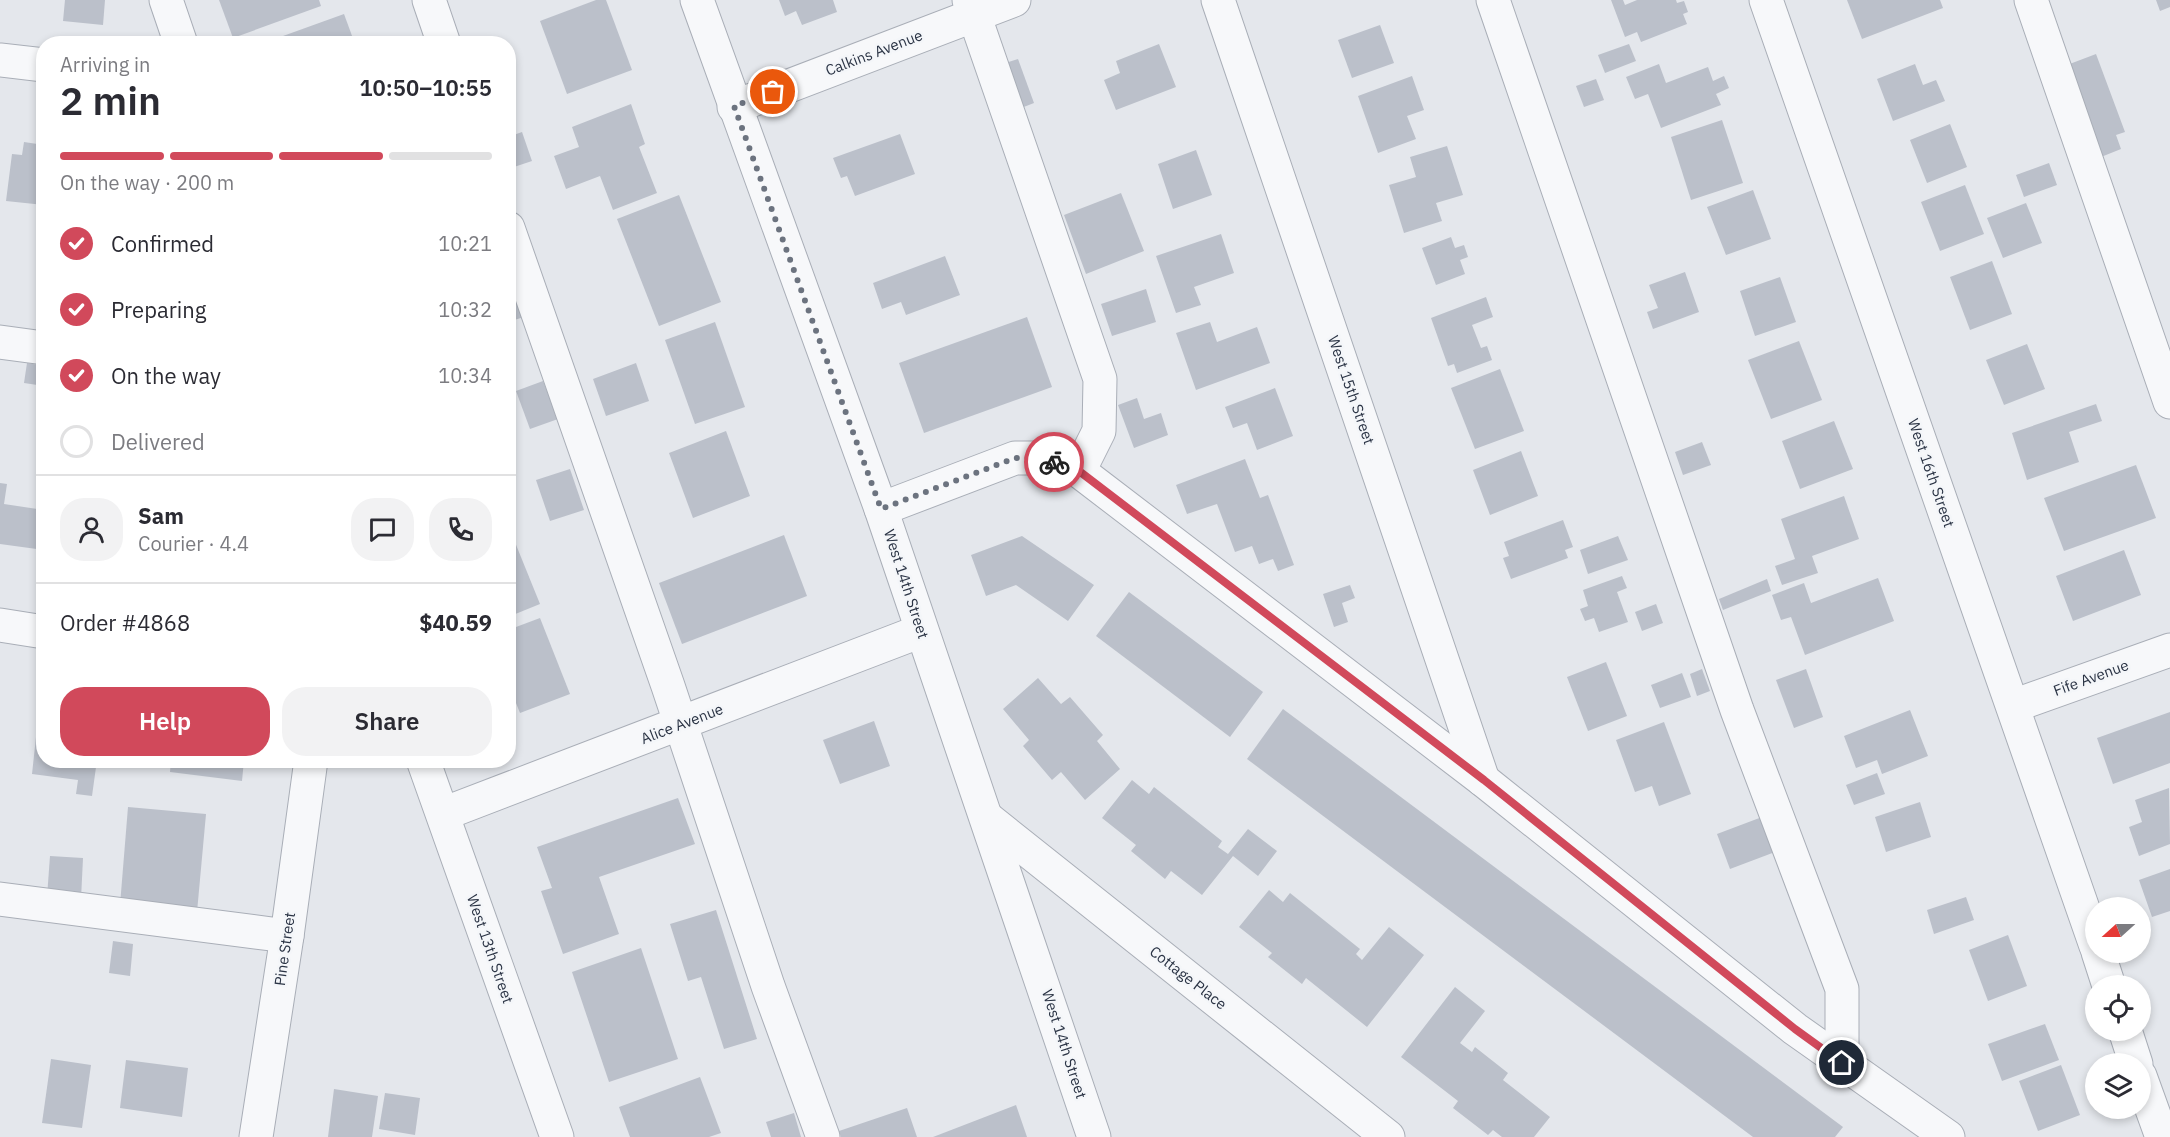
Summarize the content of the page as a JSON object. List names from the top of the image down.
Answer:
{
  "streets": {
    "street": [
      "Calkins Avenue",
      "West 15th Street",
      "West 16th Street",
      "West 14th Street",
      "Fife Avenue",
      "Alice Avenue",
      "Pine Street",
      "West 13th Street",
      "Cottage Place"
    ]
  },
  "crossings": [
    ["Calkins Avenue", "West 14th Street"],
    ["West 16th Street", "Fife Avenue"],
    ["West 14th Street", "Alice Avenue"],
    ["West 14th Street", "Cottage Place"],
    ["Alice Avenue", "West 13th Street"]
  ],
  "north": "left",
  "page": {
    "heading": ["2 min", "Arriving in", "10:50–10:55"],
    "panel": [
      "Sam",
      "Courier · 4.4",
      "Order #4868",
      "$40.59"
    ],
    "bar": "On the way · 200 m",
    "list": [
      ["Confirmed", "10:21"],
      ["Preparing", "10:32"],
      ["On the way", "10:34"],
      "Delivered"
    ],
    "buttons": ["Help", "Share"]
  }
}
